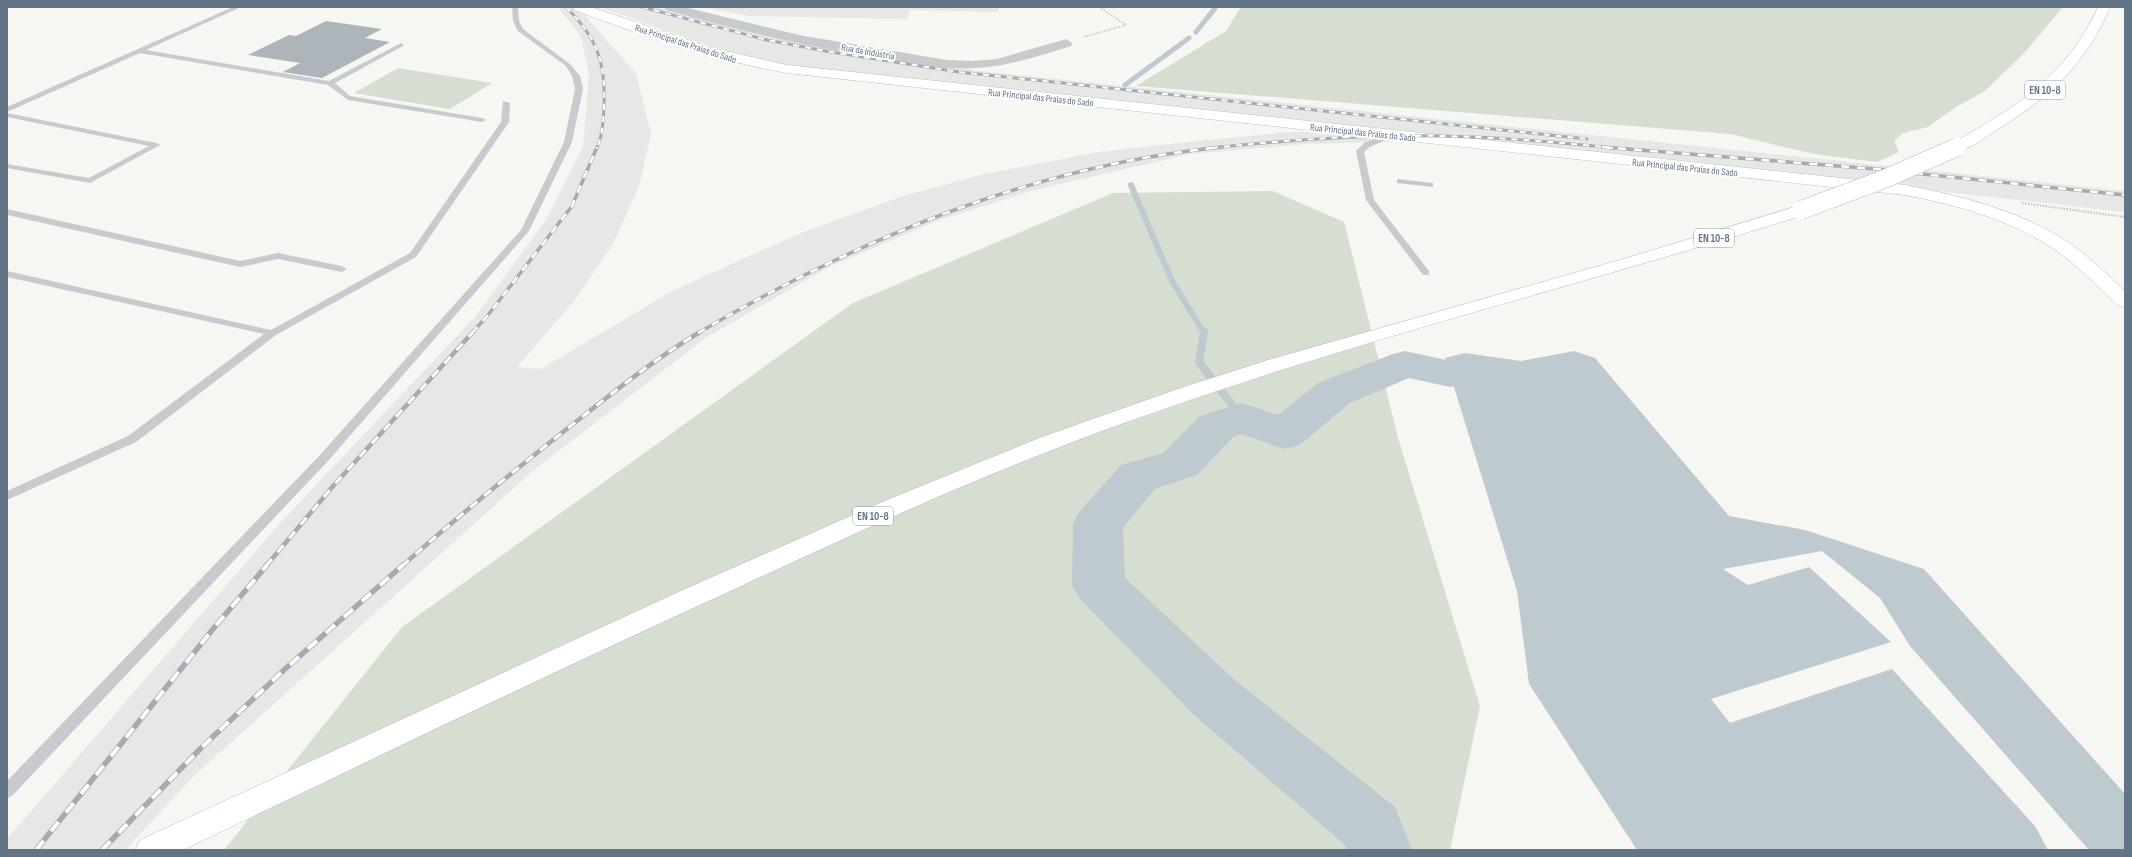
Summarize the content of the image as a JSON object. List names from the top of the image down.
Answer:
{
  "streets": {
    "main road": ["Rua Principal das Praias do Sado", "EN 10-8"],
    "street": ["Rua da Indústria"]
  }
}
